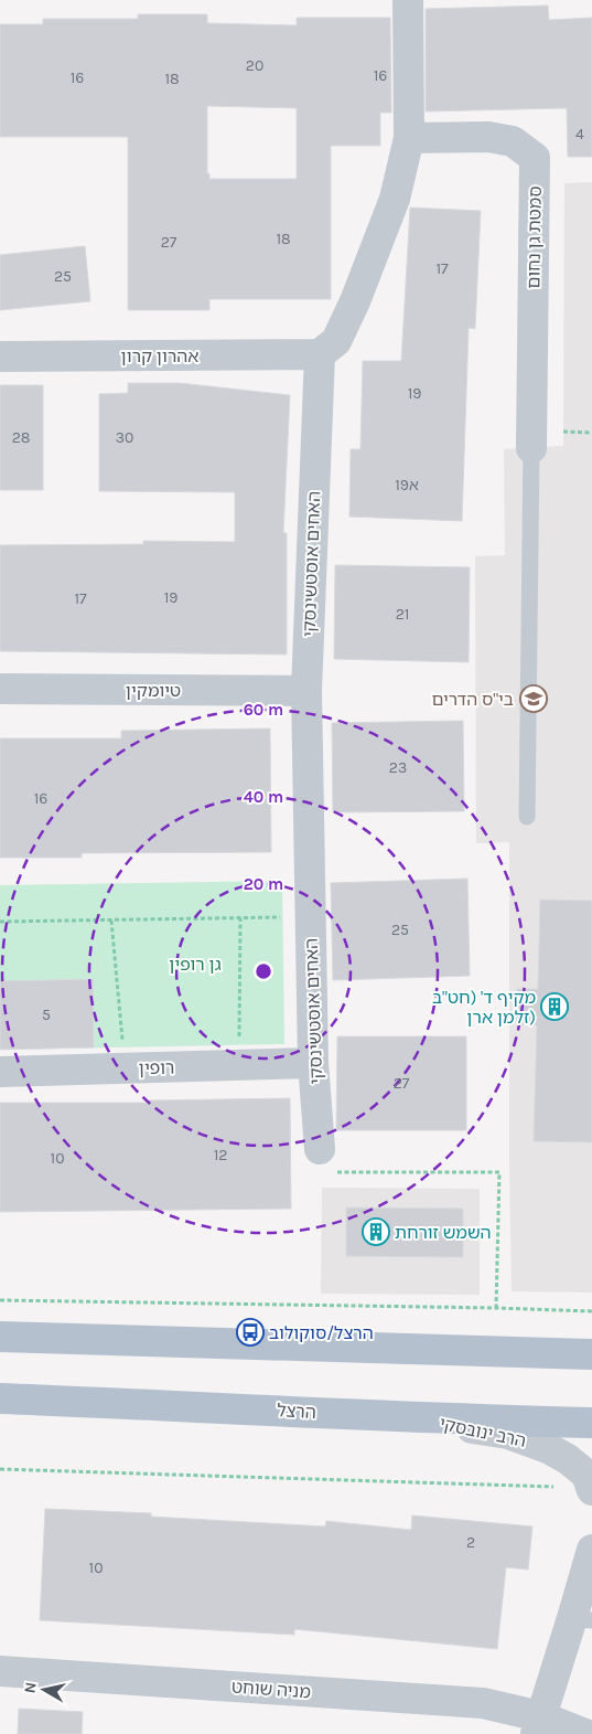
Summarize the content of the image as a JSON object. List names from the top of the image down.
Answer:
{
  "streets": {
    "main road": ["הרצל"],
    "street": [
      "סמטת גן נחום",
      "אהרון קרון",
      "האחים אוסטשינסקי",
      "טיומקין",
      "רופין",
      "הרב ינובסקי",
      "מניה שוחט"
    ]
  },
  "crossings": [
    ["אהרון קרון", "האחים אוסטשינסקי"],
    ["האחים אוסטשינסקי", "טיומקין"],
    ["האחים אוסטשינסקי", "רופין"],
    ["הרצל", "הרב ינובסקי"]
  ],
  "parks": ["גן רופין"],
  "places": {
    "school or university": ["בי\"ס הדרים"],
    "building": ["מקיף ד' (חט\"ב זלמן ארן)", "השמש זורחת"],
    "bus stop": ["הרצל/סוקולוב"]
  },
  "house_numbers": [
    "20",
    "16",
    "16",
    "18",
    "4",
    "18",
    "27",
    "17",
    "25",
    "19",
    "28",
    "30",
    "19א",
    "19",
    "17",
    "21",
    "23",
    "16",
    "25",
    "5",
    "27",
    "12",
    "10",
    "2",
    "10"
  ],
  "north": "left",
  "rings": ["60 m", "40 m", "20 m"]
}
